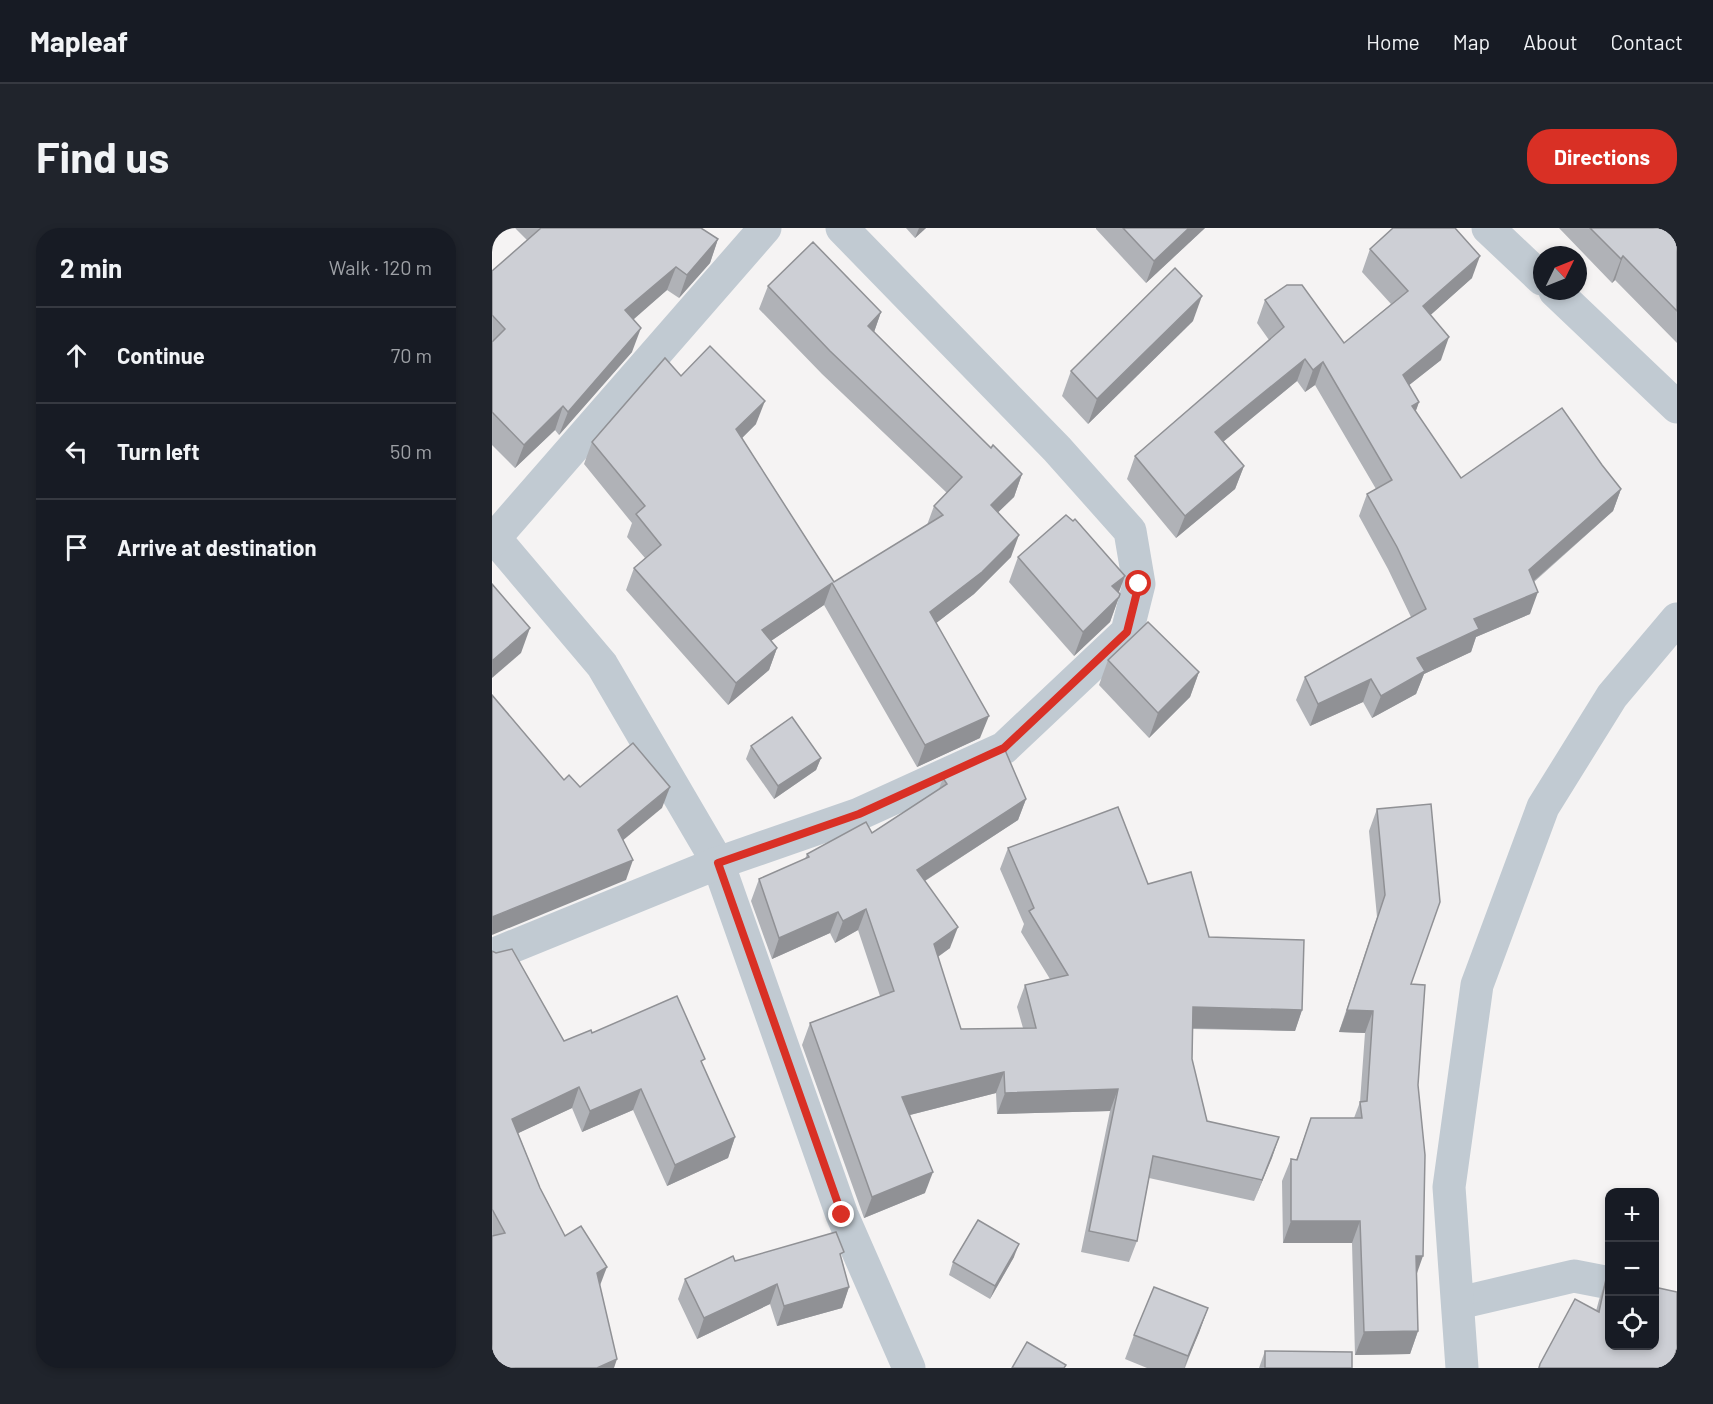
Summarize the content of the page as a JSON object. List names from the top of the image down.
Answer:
{
  "north": "top right",
  "page": {
    "header": "Mapleaf",
    "nav": [
      "Home",
      "Map",
      "About",
      "Contact"
    ],
    "buttons": "Directions",
    "title": "Find us",
    "heading": ["2 min", "Walk · 120 m"],
    "list": [
      ["Continue", "70 m"],
      ["Turn left", "50 m"],
      "Arrive at destination"
    ],
    "map_buttons": ["+", "−"]
  }
}
